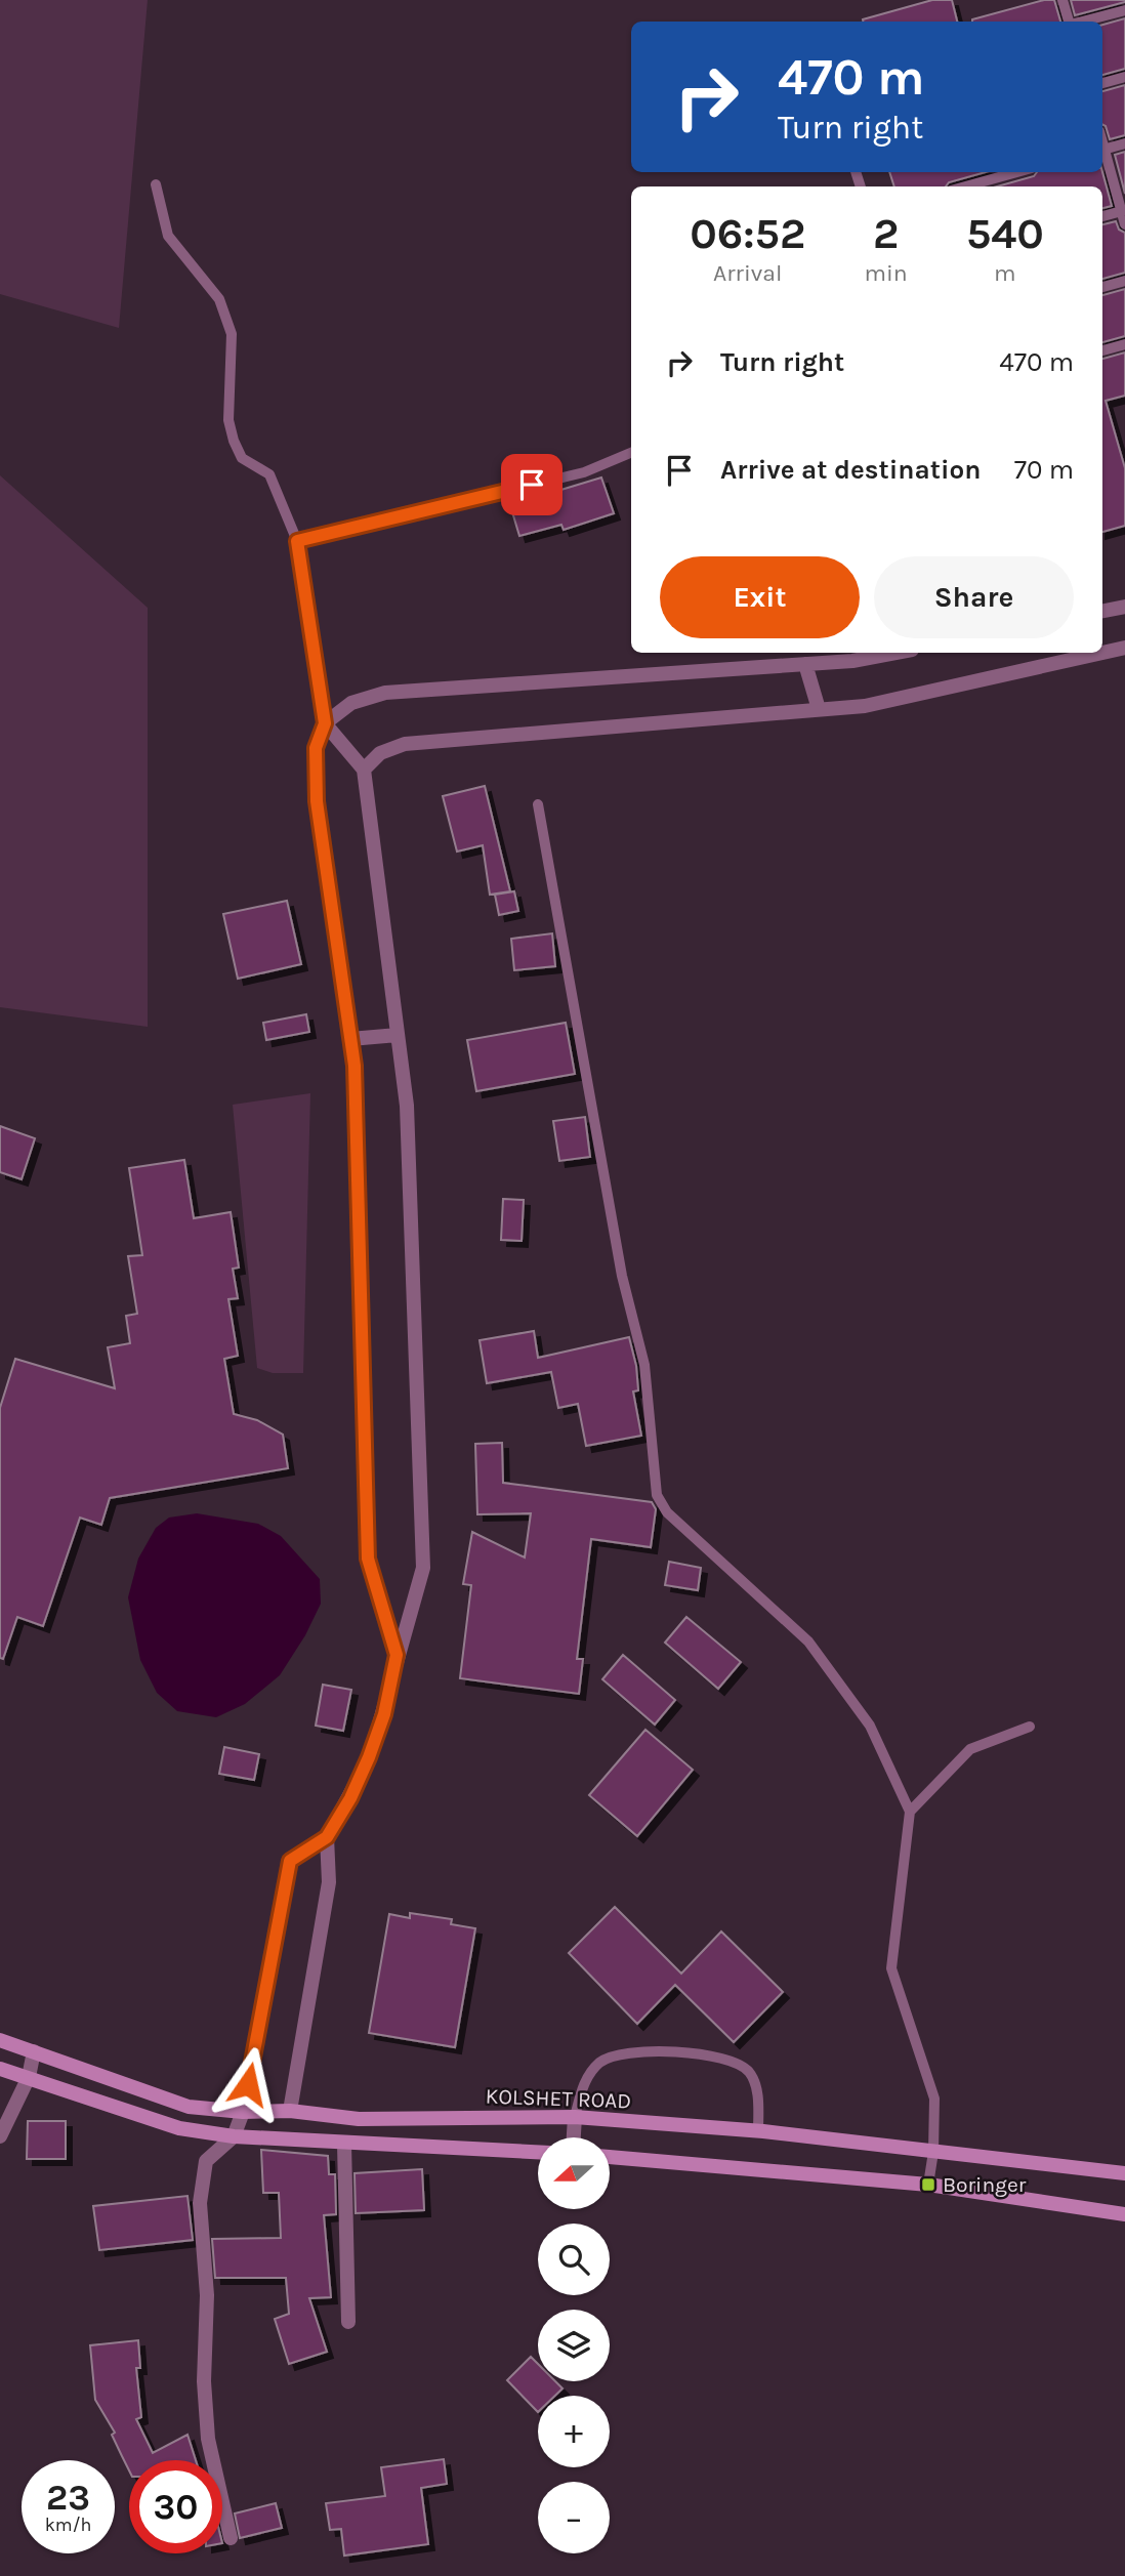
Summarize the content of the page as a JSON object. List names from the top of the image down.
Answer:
{
  "streets": {
    "street": ["KOLSHET ROAD"]
  },
  "places": {
    "transit": ["Boringer"]
  },
  "north": "left",
  "page": {
    "turn": ["470 m", "Turn right"],
    "eta": [
      "06:52",
      "Arrival",
      "2",
      "min",
      "540",
      "m"
    ],
    "list": [
      {
        "name": "Turn right",
        "value": "470 m"
      },
      {
        "name": "Arrive at destination",
        "value": "70 m"
      }
    ],
    "buttons": ["Exit", "Share"],
    "map_buttons": ["+", "−"],
    "speed": "23 km/h",
    "limit": "30"
  }
}
